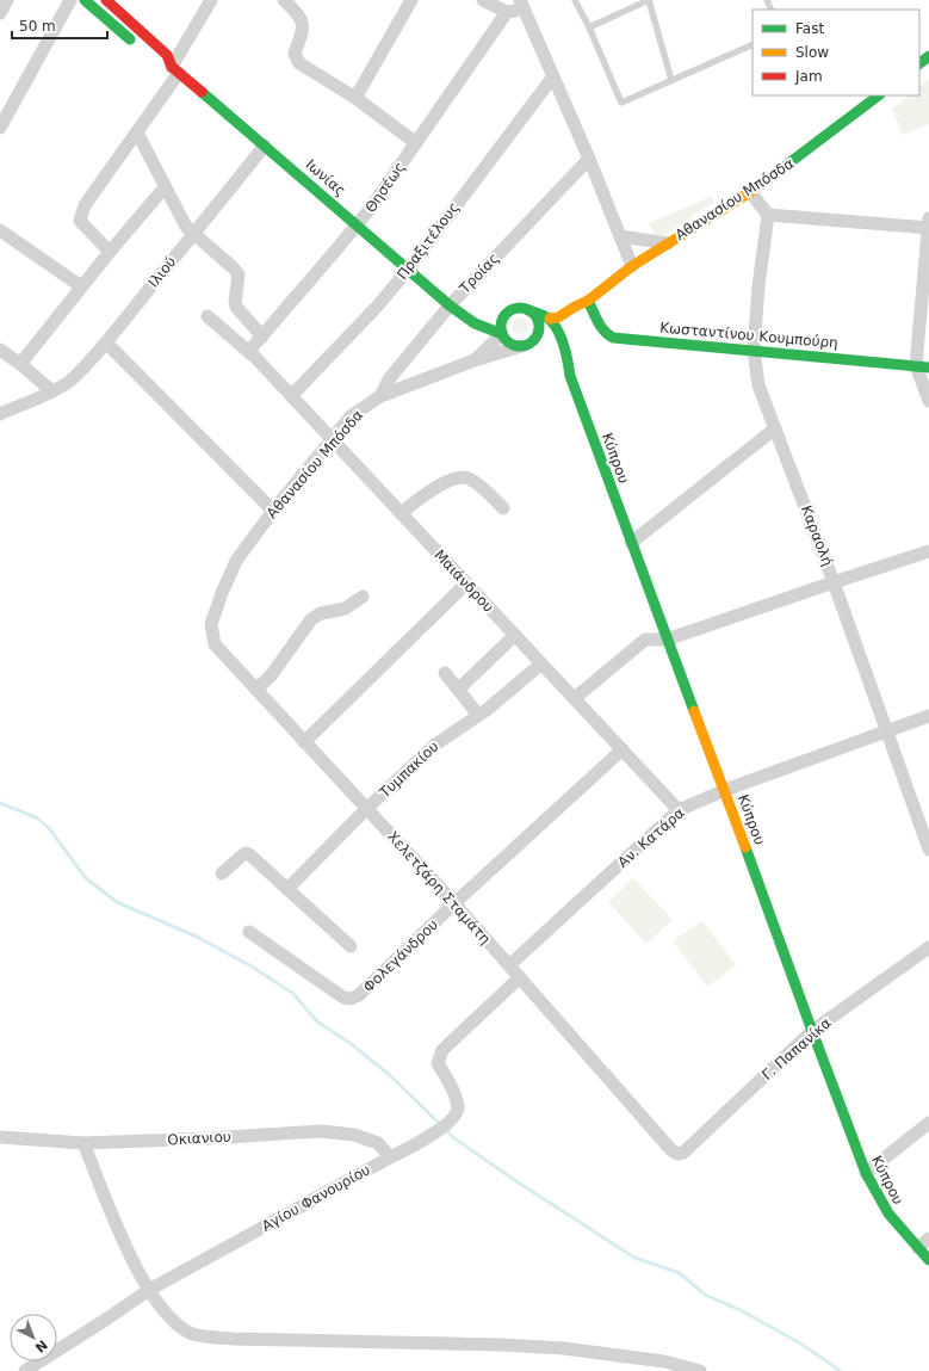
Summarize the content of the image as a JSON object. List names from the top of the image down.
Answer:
{
  "streets": {
    "street": [
      "Ιωνίας",
      "Θησέως",
      "Αθανασίου Μπόσδα",
      "Πραξιτέλους",
      "Ιλιού",
      "Τροίας",
      "Κωσταντίνου Κουμπούρη",
      "Κύπρου",
      "Καραολή",
      "Μαιάνδρου",
      "Τυμπακίου",
      "Αν. Κατάρα",
      "Χελετζάρη Σταμάτη",
      "Φολεγάνδρου",
      "Γ. Παπανίκα",
      "Οκιανιου",
      "Αγίου Φανουρίου"
    ]
  },
  "crossings": [
    ["Ιωνίας", "Θησέως"],
    ["Ιωνίας", "Αθανασίου Μπόσδα"],
    ["Ιωνίας", "Πραξιτέλους"],
    ["Ιωνίας", "Ιλιού"],
    ["Ιωνίας", "Τροίας"],
    ["Θησέως", "Μαιάνδρου"],
    ["Αθανασίου Μπόσδα", "Τροίας"],
    ["Αθανασίου Μπόσδα", "Κωσταντίνου Κουμπούρη"],
    ["Αθανασίου Μπόσδα", "Κύπρου"],
    ["Αθανασίου Μπόσδα", "Μαιάνδρου"],
    ["Αθανασίου Μπόσδα", "Χελετζάρη Σταμάτη"],
    ["Πραξιτέλους", "Μαιάνδρου"],
    ["Κωσταντίνου Κουμπούρη", "Καραολή"],
    ["Κύπρου", "Αν. Κατάρα"],
    ["Κύπρου", "Γ. Παπανίκα"],
    ["Καραολή", "Αν. Κατάρα"],
    ["Μαιάνδρου", "Τυμπακίου"],
    ["Μαιάνδρου", "Αν. Κατάρα"],
    ["Μαιάνδρου", "Φολεγάνδρου"],
    ["Τυμπακίου", "Χελετζάρη Σταμάτη"],
    ["Αν. Κατάρα", "Χελετζάρη Σταμάτη"],
    ["Χελετζάρη Σταμάτη", "Φολεγάνδρου"],
    ["Χελετζάρη Σταμάτη", "Γ. Παπανίκα"],
    ["Χελετζάρη Σταμάτη", "Αγίου Φανουρίου"],
    ["Οκιανιου", "Αγίου Φανουρίου"]
  ],
  "legend": ["Fast", "Slow", "Jam"],
  "scale_bar": "50 m",
  "north": "bottom right"
}
